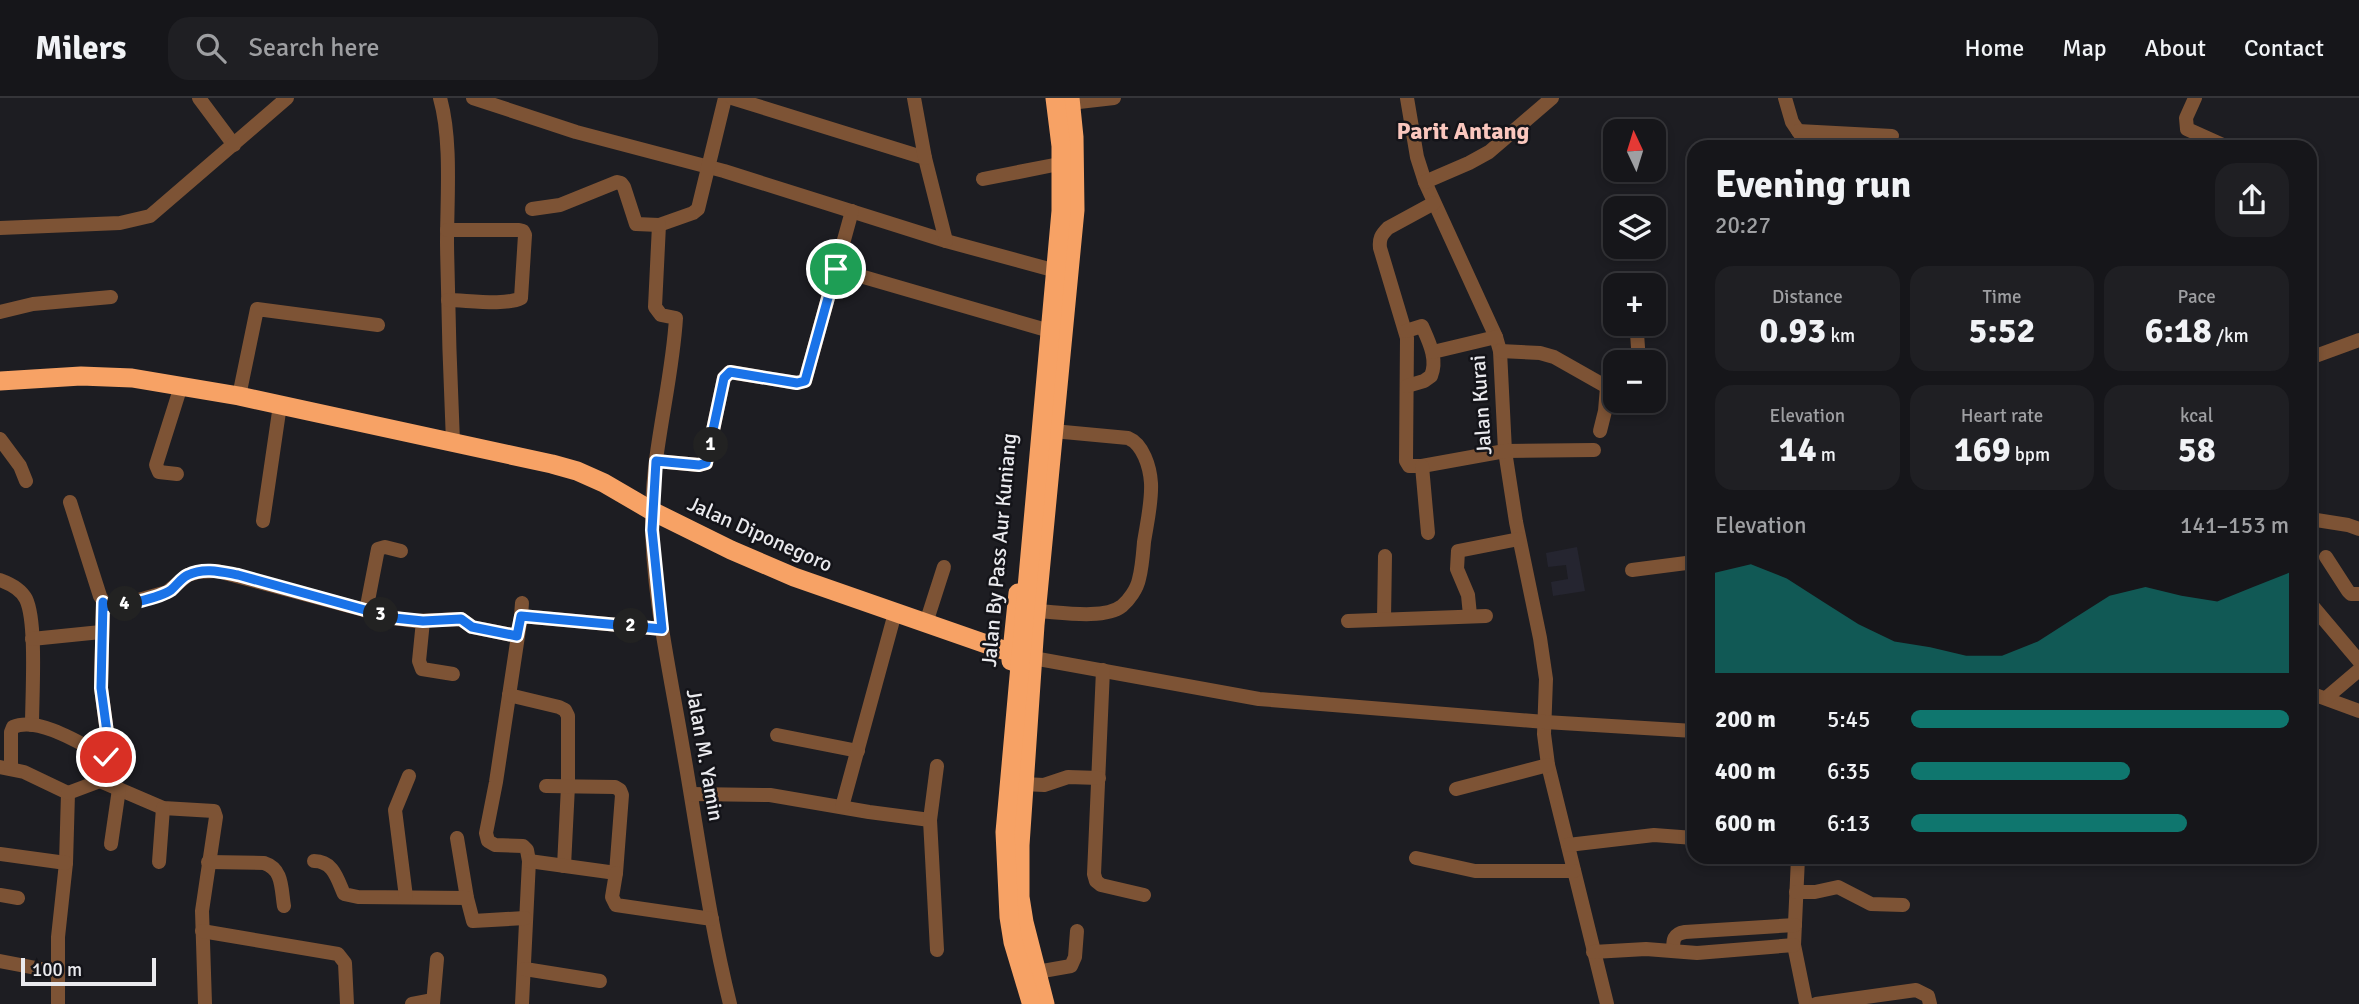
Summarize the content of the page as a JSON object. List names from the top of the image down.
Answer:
{
  "streets": {
    "highway": ["Jalan Diponegoro", "Jalan By Pass Aur Kuniang"],
    "street": ["Jalan Kurai", "Jalan M. Yamin"]
  },
  "crossings": [
    ["Jalan Diponegoro", "Jalan By Pass Aur Kuniang"],
    ["Jalan Diponegoro", "Jalan M. Yamin"]
  ],
  "districts": ["Parit Antang"],
  "scale_bar": "100 m",
  "north": "top",
  "page": {
    "header": "Milers",
    "search": "Search here",
    "nav": [
      "Home",
      "Map",
      "About",
      "Contact"
    ],
    "map_buttons": ["+", "−"],
    "heading": ["Evening run", "20:27"],
    "stats": [
      ["Distance", "0.93 km"],
      ["Time", "5:52"],
      ["Pace", "6:18 /km"],
      ["Elevation", "14 m"],
      ["Heart rate", "169 bpm"],
      ["kcal", "58"]
    ],
    "pins": [
      "1",
      "4",
      "3",
      "2"
    ],
    "chart": ["Elevation", "141–153 m"],
    "list": [
      {
        "name": "200 m",
        "note": "5:45"
      },
      {
        "name": "400 m",
        "note": "6:35"
      },
      {
        "name": "600 m",
        "note": "6:13"
      }
    ],
    "scale": "100 m"
  }
}
